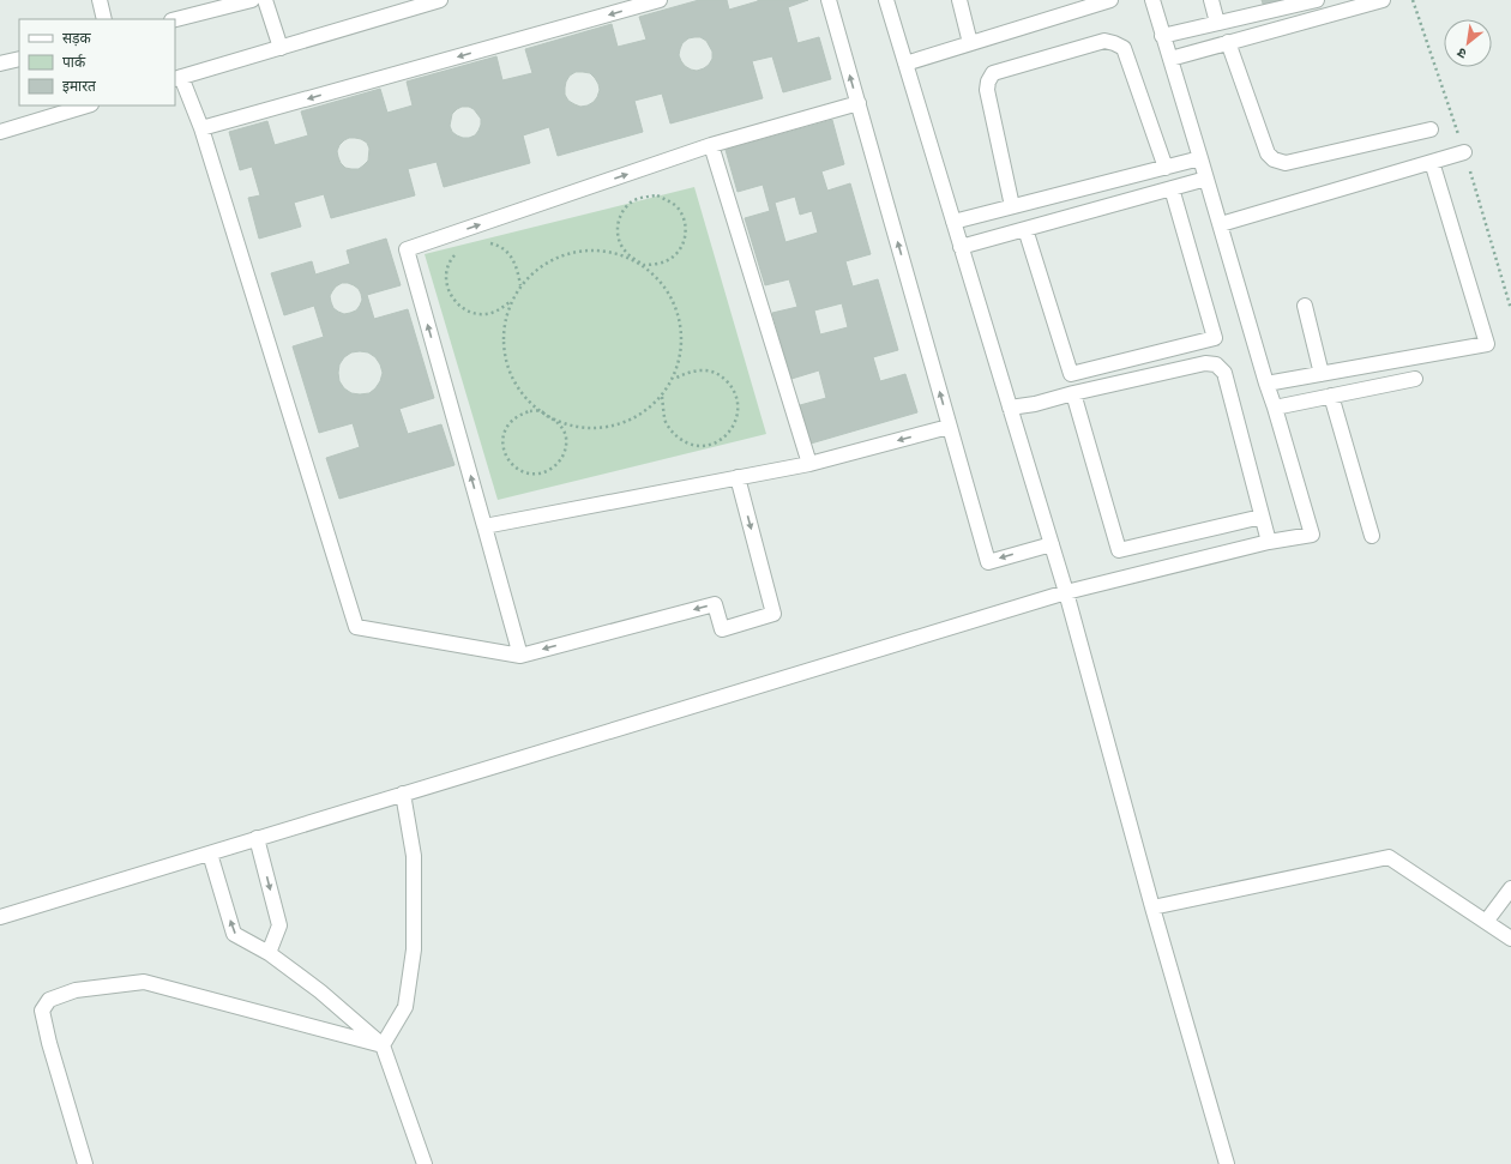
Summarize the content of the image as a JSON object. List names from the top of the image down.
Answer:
{
  "legend": ["सड़क", "पार्क", "इमारत"],
  "north": "bottom left"
}
